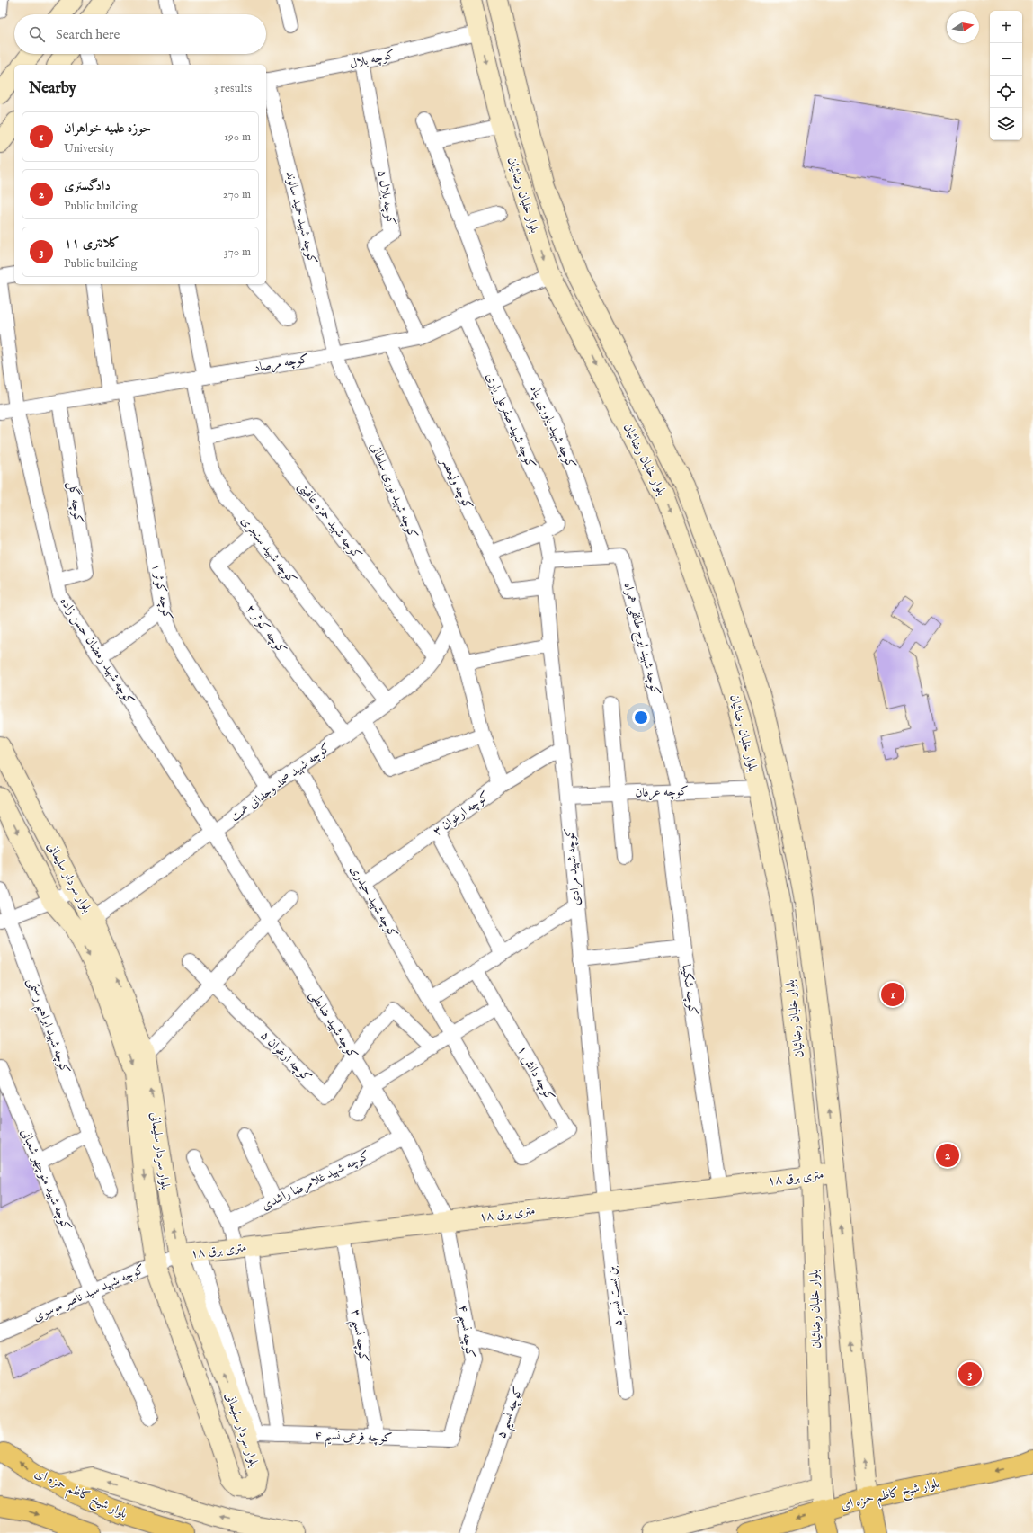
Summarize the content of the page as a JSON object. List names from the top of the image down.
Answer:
{
  "streets": {
    "main road": [
      "بلوار خلبان رضائیان",
      "بلوار سردار سلیمانی",
      "۱۸ متری برق",
      "بلوار شیخ کاظم حمزه ای"
    ],
    "street": [
      "کوچه بلال",
      "کوچه بلال ۵",
      "کوچه شهید حمید سالوند",
      "کوچه مرصاد",
      "کوچه شهید صفرعلی یاری",
      "کوچه شهید یاوری پناه",
      "کوچه ولیعصر",
      "کوچه شهید نوری سلطانی",
      "کوچه گل",
      "کوچه شهید حمزه عافیتی",
      "کوچه شهید سنجری",
      "کوچه کوثر ۱",
      "کوچه کوثر ۲",
      "کوچه شهید ایرج طائفی همراه",
      "کوچه شهید رمضان حسن زاده",
      "کوچه شهید صمد وجدانی همت",
      "کوچه عرفان",
      "کوچه ارغوان ۳",
      "کوچه شهید مرادی",
      "کوچه شهید حیدری",
      "کوچه شکیبا",
      "کوچه شهید ضابطی",
      "کوچه شهید ابراهیم رستمی",
      "کوچه ارغوان ۵",
      "کوچه دانش ۱",
      "کوچه شهید منوچهر شعبانی",
      "کوچه شهید غلامرضا راشدی",
      "کوچه شهید سید ناصر موسوی",
      "بن بست نسیم ۵",
      "کوچه نسیم ۴",
      "کوچه نسیم ۳",
      "کوچه نسیم ۵",
      "کوچه فرعی نسیم ۴"
    ]
  },
  "crossings": [
    ["کوچه بلال", "بلوار خلبان رضائیان"],
    ["کوچه بلال", "کوچه بلال ۵"],
    ["بلوار خلبان رضائیان", "کوچه مرصاد"],
    ["بلوار خلبان رضائیان", "کوچه عرفان"],
    ["بلوار خلبان رضائیان", "۱۸ متری برق"],
    ["بلوار خلبان رضائیان", "بلوار شیخ کاظم حمزه ای"],
    ["کوچه بلال ۵", "کوچه مرصاد"],
    ["کوچه شهید حمید سالوند", "کوچه مرصاد"],
    ["کوچه شهید حمید سالوند", "کوچه شهید نوری سلطانی"],
    ["کوچه مرصاد", "کوچه شهید صفرعلی یاری"],
    ["کوچه مرصاد", "کوچه شهید یاوری پناه"],
    ["کوچه مرصاد", "کوچه ولیعصر"],
    ["کوچه مرصاد", "کوچه شهید نوری سلطانی"],
    ["کوچه مرصاد", "کوچه گل"],
    ["کوچه مرصاد", "کوچه شهید سنجری"],
    ["کوچه مرصاد", "کوچه کوثر ۱"],
    ["کوچه مرصاد", "کوچه شهید رمضان حسن زاده"],
    ["کوچه شهید صفرعلی یاری", "کوچه شهید مرادی"],
    ["کوچه شهید یاوری پناه", "کوچه شهید ایرج طائفی همراه"],
    ["کوچه ولیعصر", "کوچه شهید مرادی"],
    ["کوچه شهید نوری سلطانی", "کوچه شهید صمد وجدانی همت"],
    ["کوچه شهید نوری سلطانی", "کوچه ارغوان ۳"],
    ["کوچه گل", "کوچه شهید رمضان حسن زاده"],
    ["کوچه شهید حمزه عافیتی", "کوچه شهید سنجری"],
    ["کوچه شهید حمزه عافیتی", "کوچه شهید صمد وجدانی همت"],
    ["کوچه شهید سنجری", "کوچه کوثر ۲"],
    ["کوچه شهید سنجری", "کوچه شهید صمد وجدانی همت"],
    ["کوچه کوثر ۱", "کوچه شهید صمد وجدانی همت"],
    ["کوچه کوثر ۲", "کوچه شهید صمد وجدانی همت"],
    ["کوچه شهید ایرج طائفی همراه", "کوچه عرفان"],
    ["کوچه شهید ایرج طائفی همراه", "کوچه شهید مرادی"],
    ["کوچه شهید رمضان حسن زاده", "کوچه شهید صمد وجدانی همت"],
    ["کوچه شهید رمضان حسن زاده", "کوچه شهید ضابطی"],
    ["کوچه شهید صمد وجدانی همت", "بلوار سردار سلیمانی"],
    ["کوچه شهید صمد وجدانی همت", "کوچه شهید حیدری"],
    ["کوچه شهید صمد وجدانی همت", "کوچه شهید ضابطی"],
    ["کوچه عرفان", "کوچه شهید مرادی"],
    ["کوچه عرفان", "کوچه شکیبا"],
    ["کوچه ارغوان ۳", "کوچه شهید مرادی"],
    ["کوچه ارغوان ۳", "کوچه شهید حیدری"],
    ["کوچه شهید مرادی", "۱۸ متری برق"],
    ["کوچه شهید مرادی", "بن بست نسیم ۵"],
    ["بلوار سردار سلیمانی", "۱۸ متری برق"],
    ["بلوار سردار سلیمانی", "کوچه شهید سید ناصر موسوی"],
    ["بلوار سردار سلیمانی", "کوچه فرعی نسیم ۴"],
    ["کوچه شهید حیدری", "کوچه دانش ۱"],
    ["کوچه شکیبا", "۱۸ متری برق"],
    ["کوچه شهید ضابطی", "کوچه ارغوان ۵"],
    ["کوچه شهید ضابطی", "۱۸ متری برق"],
    ["کوچه شهید ضابطی", "کوچه شهید غلامرضا راشدی"],
    ["کوچه شهید ضابطی", "کوچه نسیم ۴"],
    ["۱۸ متری برق", "کوچه شهید سید ناصر موسوی"],
    ["۱۸ متری برق", "بن بست نسیم ۵"],
    ["۱۸ متری برق", "کوچه نسیم ۴"],
    ["۱۸ متری برق", "کوچه نسیم ۳"],
    ["۱۸ متری برق", "کوچه فرعی نسیم ۴"],
    ["کوچه شهید منوچهر شعبانی", "کوچه شهید سید ناصر موسوی"],
    ["کوچه شهید سید ناصر موسوی", "کوچه فرعی نسیم ۴"],
    ["کوچه نسیم ۴", "کوچه نسیم ۵"],
    ["کوچه نسیم ۴", "کوچه فرعی نسیم ۴"],
    ["کوچه نسیم ۳", "کوچه فرعی نسیم ۴"]
  ],
  "north": "right",
  "page": {
    "map_buttons": ["+", "−"],
    "search": "Search here",
    "heading": ["Nearby", "3 results"],
    "list": [
      {
        "mark": "1",
        "name": "حوزه علمیه خواهران",
        "note": "University",
        "value": "190 m"
      },
      {
        "mark": "2",
        "name": "دادگستری",
        "note": "Public building",
        "value": "270 m"
      },
      {
        "mark": "3",
        "name": "کلانتری ۱۱",
        "note": "Public building",
        "value": "370 m"
      }
    ],
    "pins": ["1", "2", "3"]
  }
}
